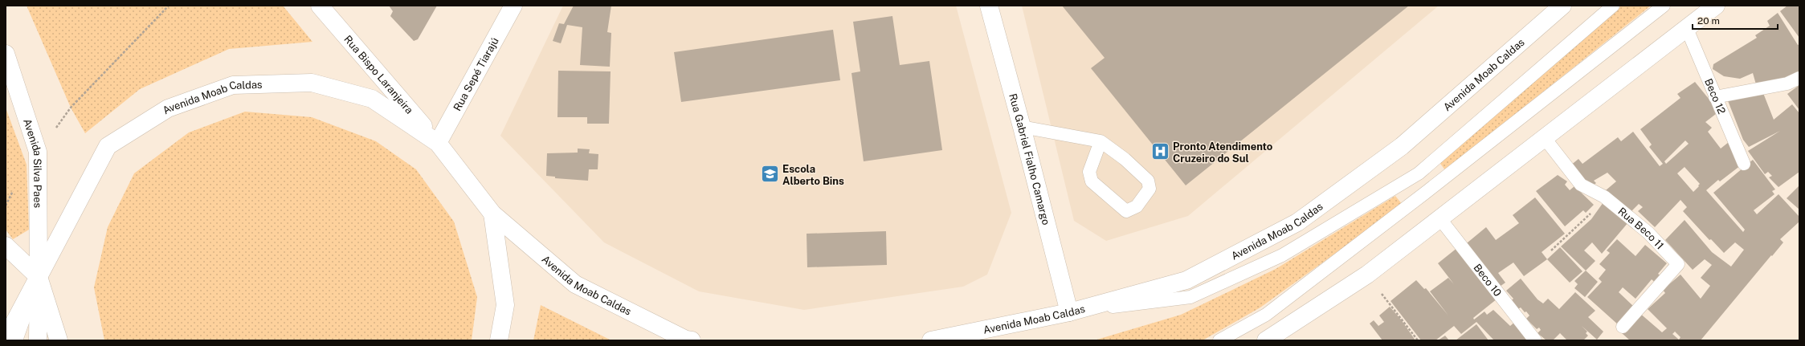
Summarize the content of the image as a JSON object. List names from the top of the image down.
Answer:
{
  "streets": {
    "main road": [
      "Rua Bispo Laranjeira",
      "Rua Sepé Tiarajú",
      "Avenida Moab Caldas",
      "Rua Gabriel Fialho Camargo",
      "Avenida Silva Paes"
    ],
    "lane": ["Beco 12", "Rua Beco 11", "Beco 10"]
  },
  "crossings": [
    ["Rua Bispo Laranjeira", "Rua Sepé Tiarajú"],
    ["Rua Bispo Laranjeira", "Avenida Moab Caldas"],
    ["Rua Sepé Tiarajú", "Avenida Moab Caldas"],
    ["Avenida Moab Caldas", "Rua Gabriel Fialho Camargo"],
    ["Avenida Moab Caldas", "Avenida Silva Paes"]
  ],
  "places": {
    "hospital": ["Pronto Atendimento Cruzeiro do Sul"],
    "school or university": ["Escola Alberto Bins"]
  },
  "scale_bar": "20 m"
}
